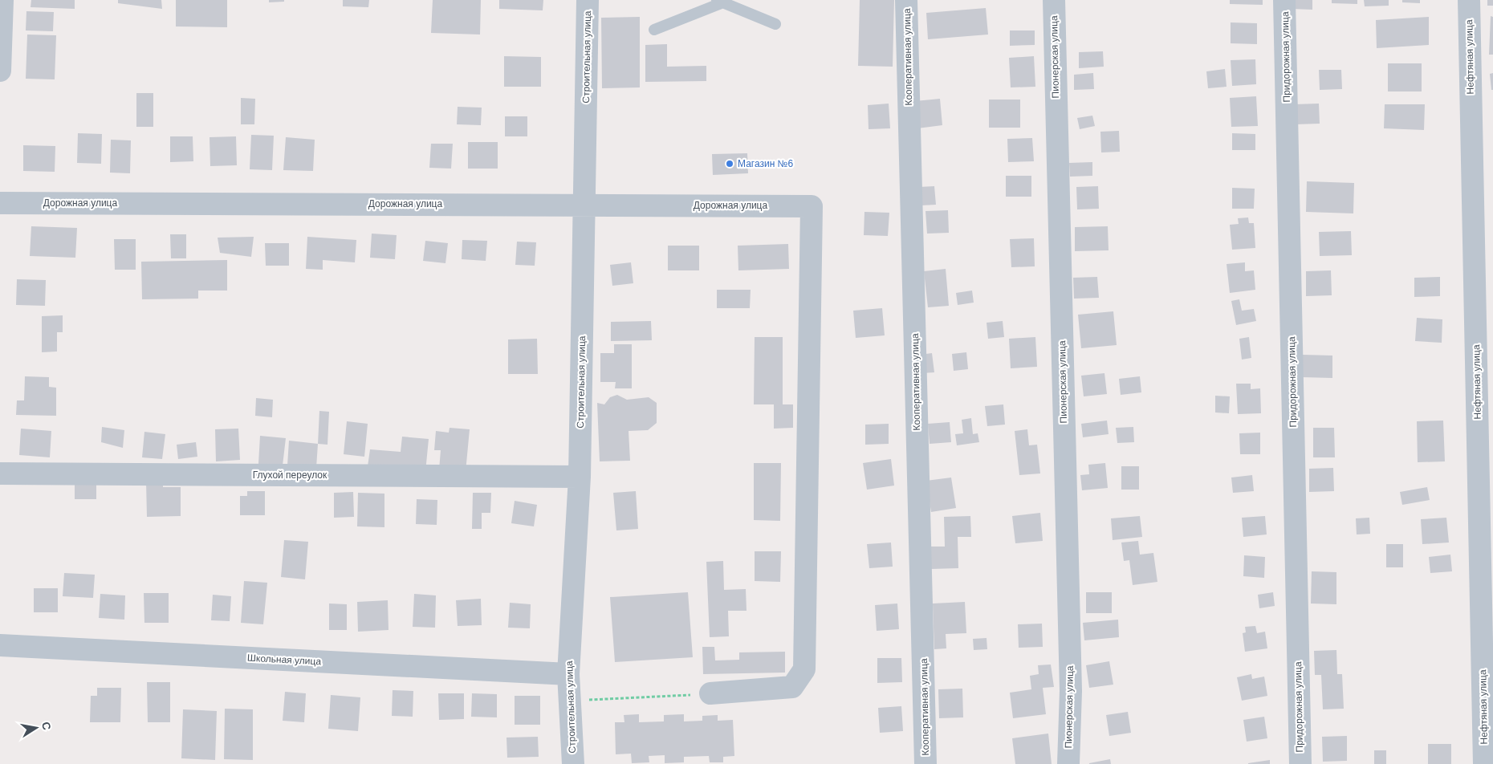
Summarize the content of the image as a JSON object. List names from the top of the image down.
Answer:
{
  "streets": {
    "street": [
      "Строительная улица",
      "Кооперативная улица",
      "Пионерская улица",
      "Придорожная улица",
      "Нефтяная улица",
      "Дорожная улица",
      "Глухой переулок",
      "Школьная улица"
    ]
  },
  "crossings": [
    ["Строительная улица", "Дорожная улица"],
    ["Строительная улица", "Глухой переулок"],
    ["Строительная улица", "Школьная улица"]
  ],
  "places": ["Магазин №6"],
  "north": "right"
}
